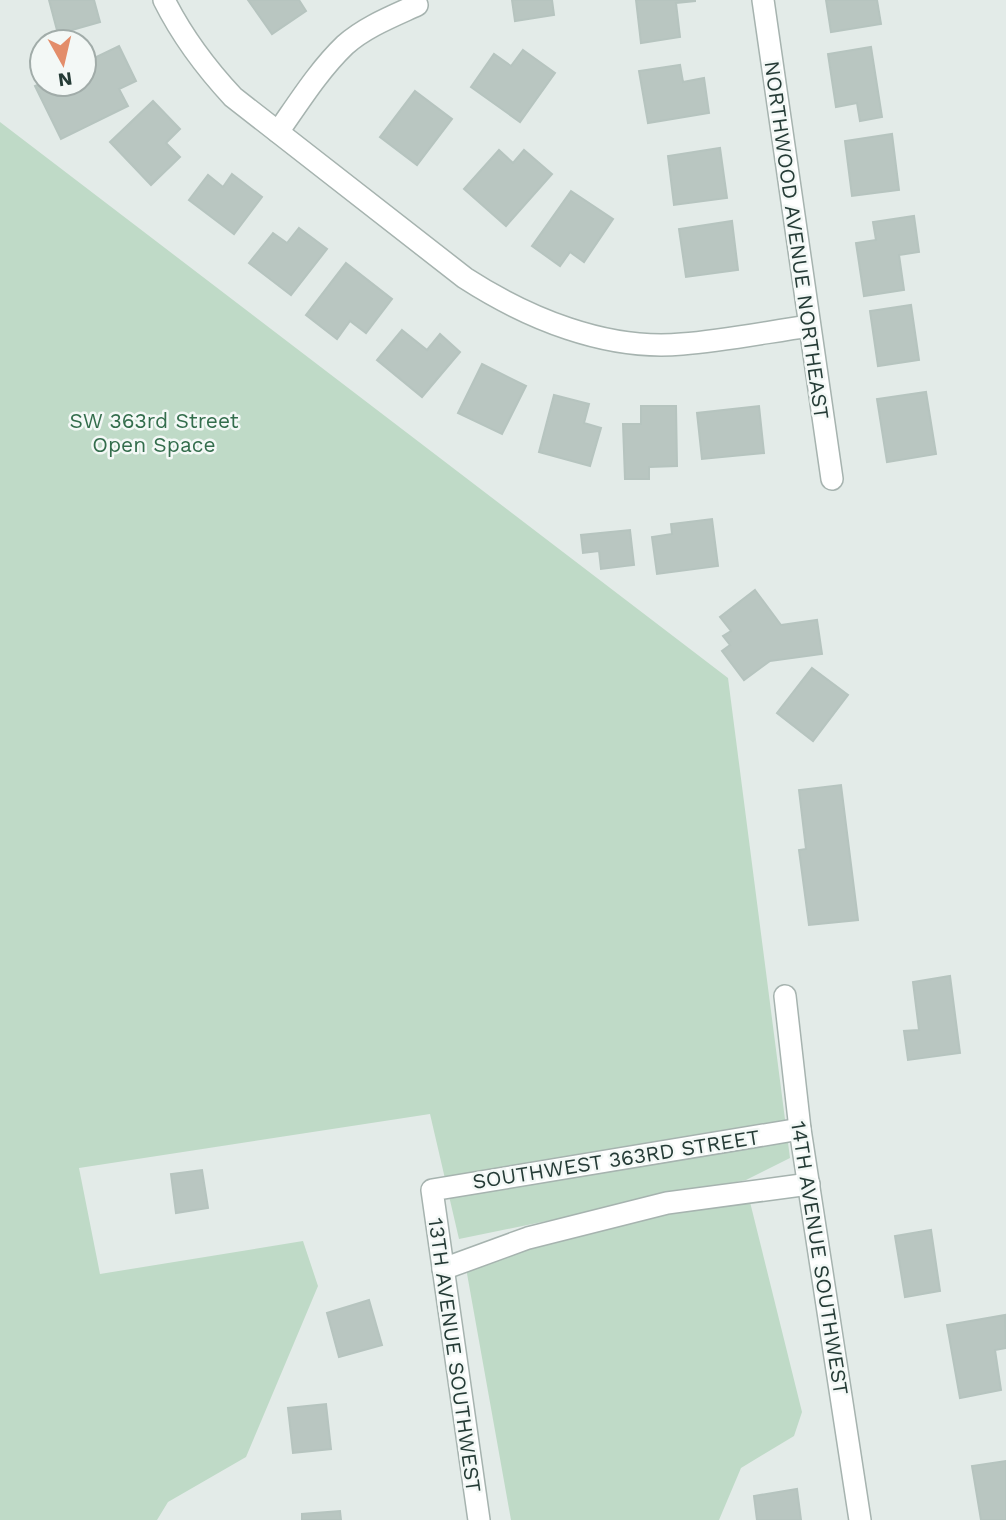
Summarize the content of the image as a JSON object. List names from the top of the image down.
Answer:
{
  "streets": {
    "street": [
      "NORTHWOOD AVENUE NORTHEAST",
      "SOUTHWEST 363RD STREET",
      "14TH AVENUE SOUTHWEST",
      "13TH AVENUE SOUTHWEST"
    ]
  },
  "crossings": [
    ["SOUTHWEST 363RD STREET", "14TH AVENUE SOUTHWEST"],
    ["SOUTHWEST 363RD STREET", "13TH AVENUE SOUTHWEST"]
  ],
  "parks": ["SW 363rd Street Open Space"],
  "north": "bottom"
}
